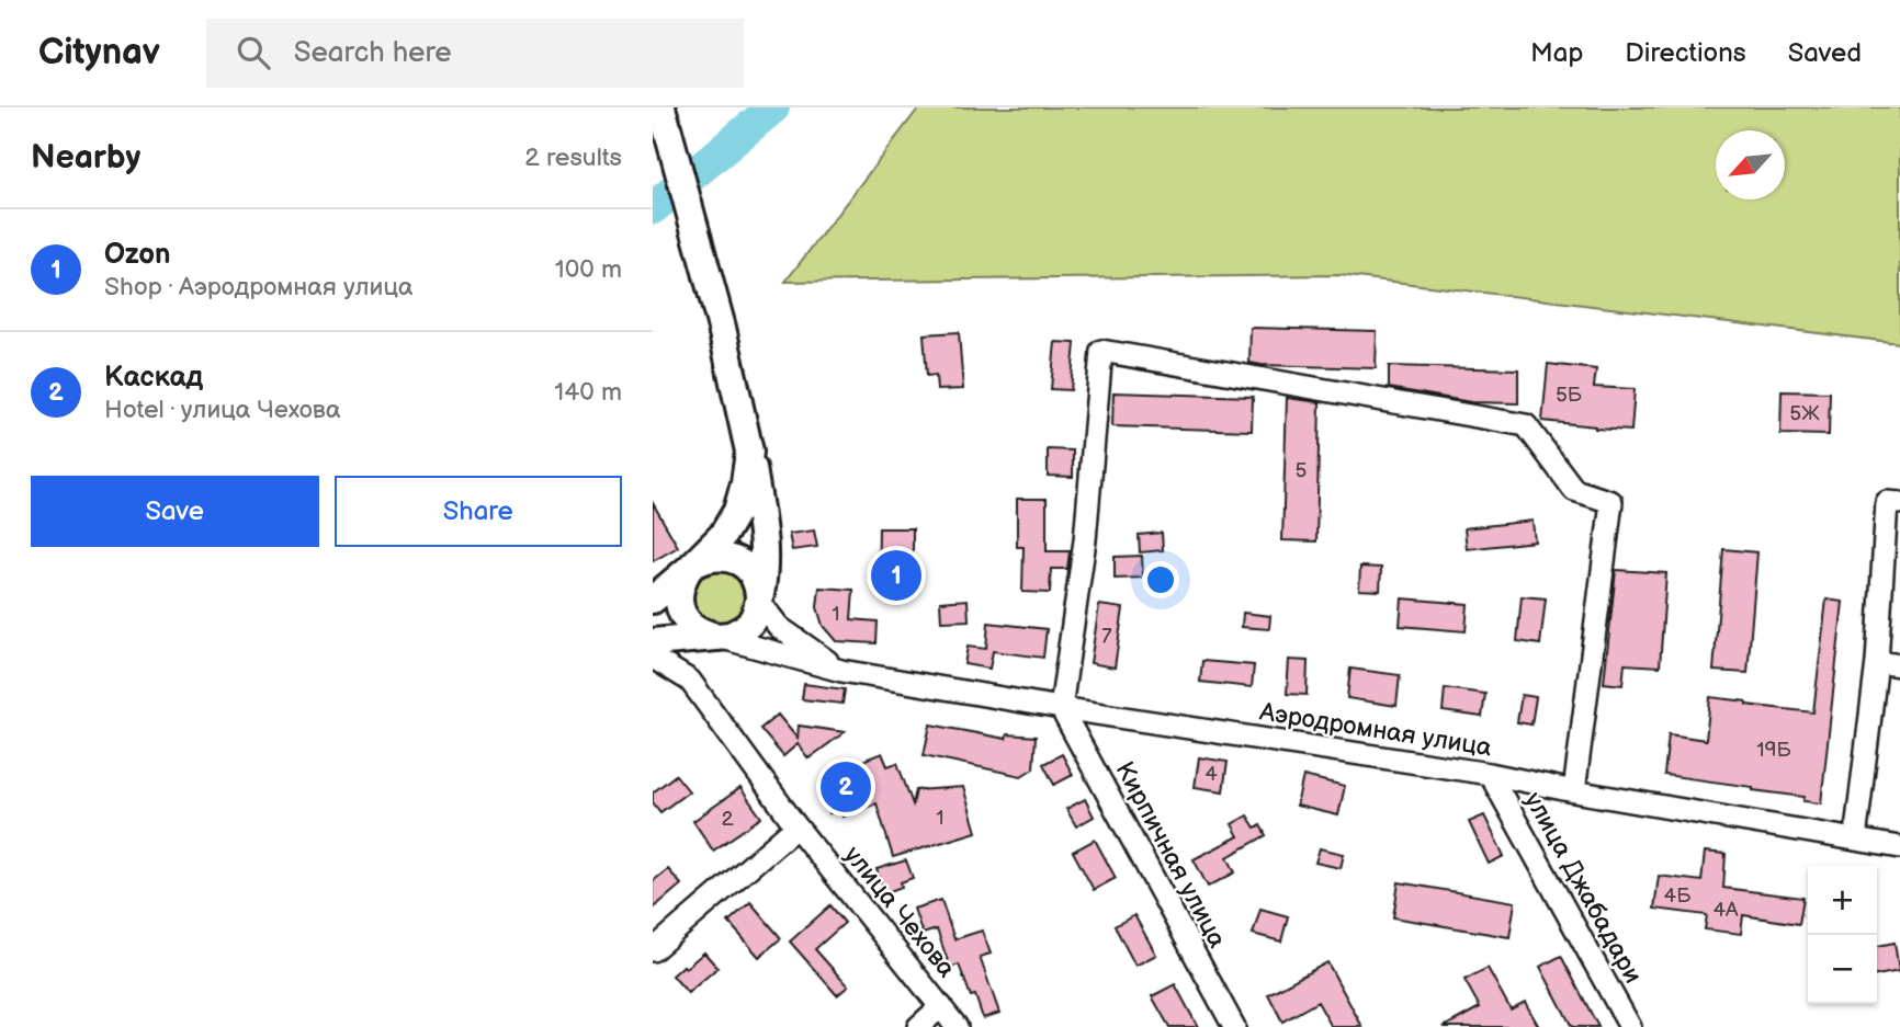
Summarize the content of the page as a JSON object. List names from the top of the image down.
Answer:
{
  "streets": {
    "street": [
      "Аэродромная улица",
      "Кирпичная улица",
      "улица Джабадари",
      "улица Чехова"
    ]
  },
  "crossings": [
    ["Аэродромная улица", "Кирпичная улица"],
    ["Аэродромная улица", "улица Джабадари"]
  ],
  "house_numbers": [
    "5Б",
    "5Ж",
    "5",
    "1",
    "7",
    "19Б",
    "4",
    "1",
    "2",
    "4Б",
    "4А"
  ],
  "north": "bottom left",
  "page": {
    "header": "Citynav",
    "search": "Search here",
    "nav": ["Map", "Directions", "Saved"],
    "heading": ["Nearby", "2 results"],
    "list": [
      {
        "mark": "1",
        "name": "Ozon",
        "note": "Shop · Аэродромная улица",
        "value": "100 m"
      },
      {
        "mark": "2",
        "name": "Каскад",
        "note": "Hotel · улица Чехова",
        "value": "140 m"
      }
    ],
    "buttons": ["Save", "Share"],
    "pins": ["1", "2"],
    "map_buttons": ["+", "−"]
  }
}
